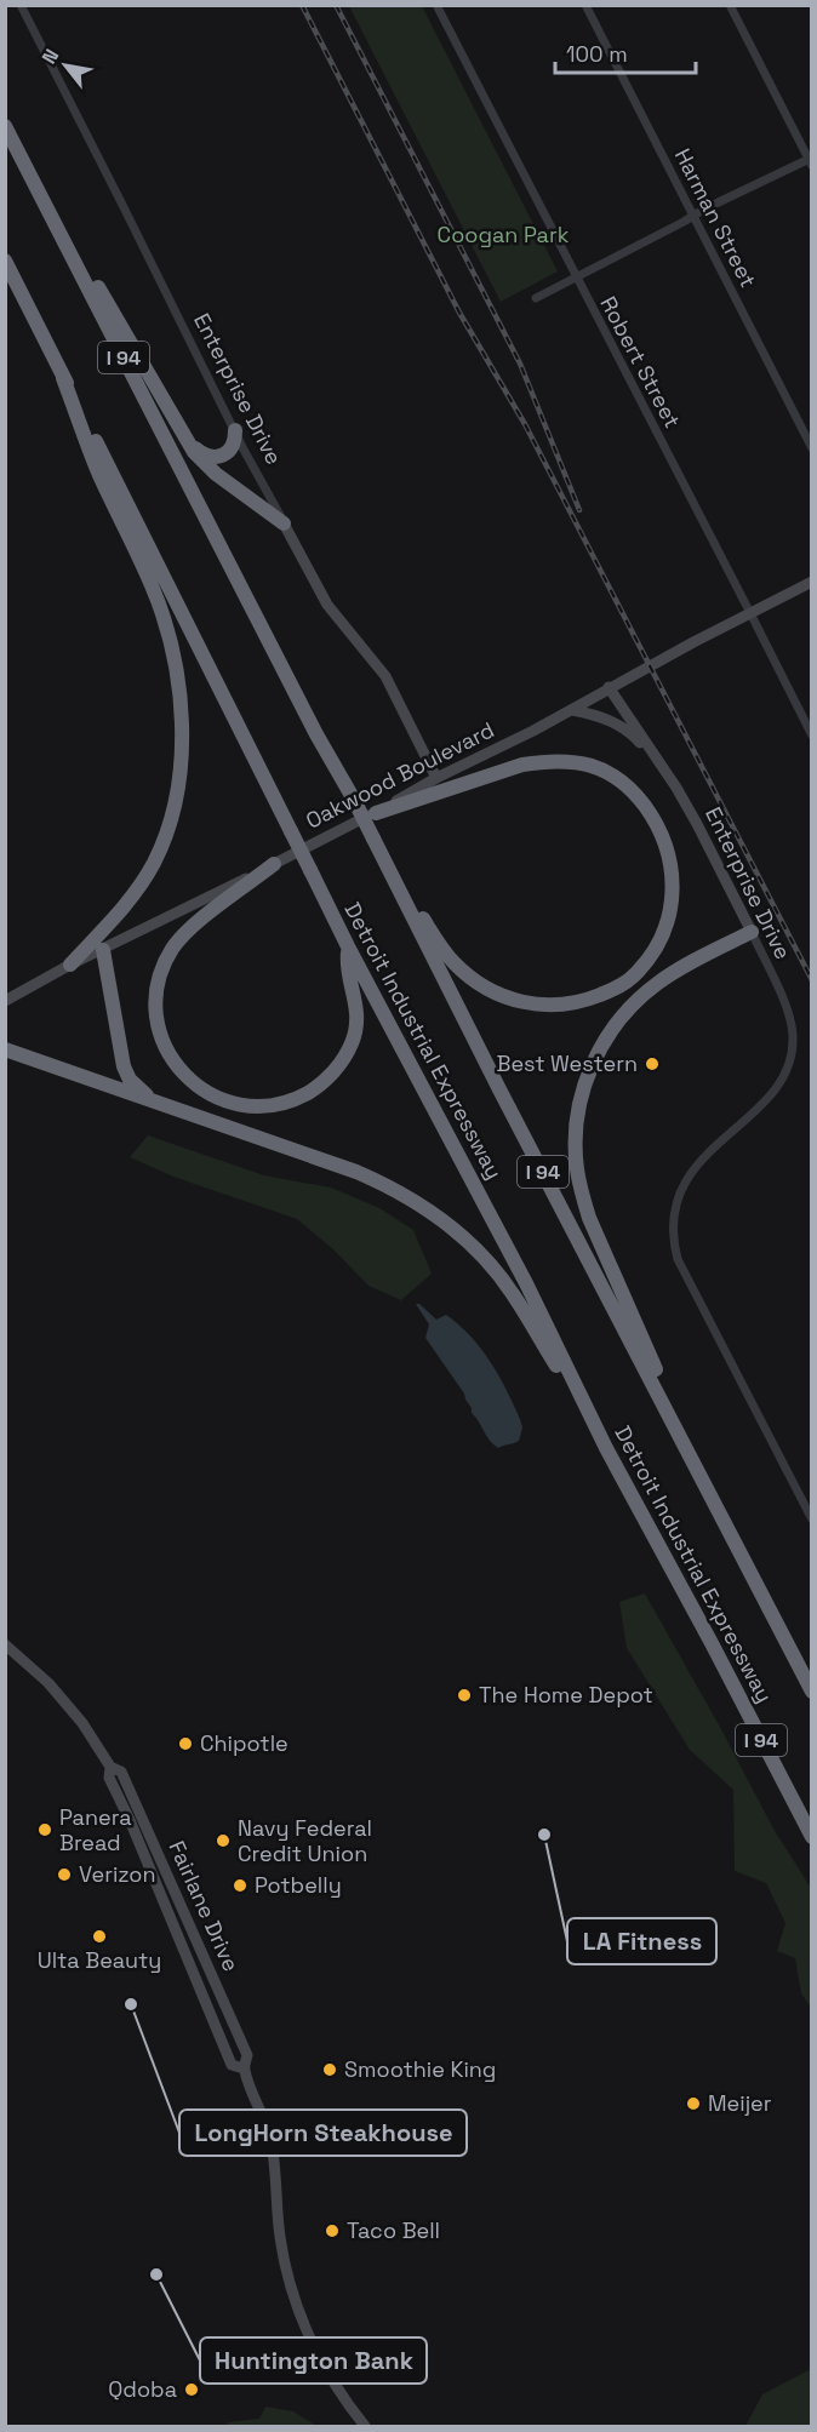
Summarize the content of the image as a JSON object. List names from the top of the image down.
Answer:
{
  "streets": {
    "highway": ["I 94", "Detroit Industrial Expressway"],
    "main road": ["Enterprise Drive", "Oakwood Boulevard", "Fairlane Drive"],
    "street": ["Harman Street", "Robert Street"]
  },
  "crossings": [
    ["Robert Street", "Oakwood Boulevard"],
    ["Enterprise Drive", "Oakwood Boulevard"]
  ],
  "parks": ["Coogan Park"],
  "places": [
    "Best Western",
    "The Home Depot",
    "Chipotle",
    "Panera Bread",
    "LA Fitness",
    "Navy Federal Credit Union",
    "Verizon",
    "Potbelly",
    "Ulta Beauty",
    "LongHorn Steakhouse",
    "Smoothie King",
    "Meijer",
    "Taco Bell",
    "Huntington Bank",
    "Qdoba"
  ],
  "scale_bar": "100 m",
  "north": "top left"
}
